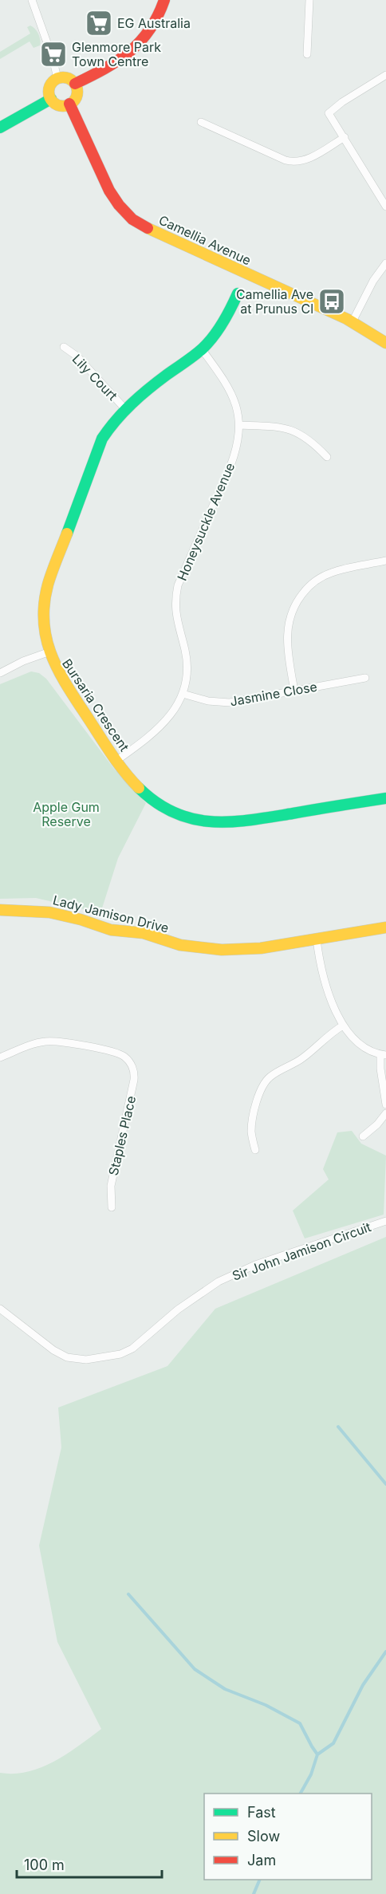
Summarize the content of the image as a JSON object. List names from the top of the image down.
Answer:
{
  "streets": {
    "street": [
      "Camellia Avenue",
      "Lily Court",
      "Honeysuckle Avenue",
      "Jasmine Close",
      "Bursaria Crescent",
      "Lady Jamison Drive",
      "Staples Place",
      "Sir John Jamison Circuit"
    ]
  },
  "crossings": [
    ["Lily Court", "Bursaria Crescent"],
    ["Honeysuckle Avenue", "Jasmine Close"],
    ["Honeysuckle Avenue", "Bursaria Crescent"]
  ],
  "parks": ["Apple Gum Reserve"],
  "places": {
    "supermarket": ["EG Australia", "Glenmore Park Town Centre"],
    "bus stop": ["Camellia Ave at Prunus Cl"]
  },
  "legend": ["Fast", "Slow", "Jam"],
  "scale_bar": "100 m"
}
